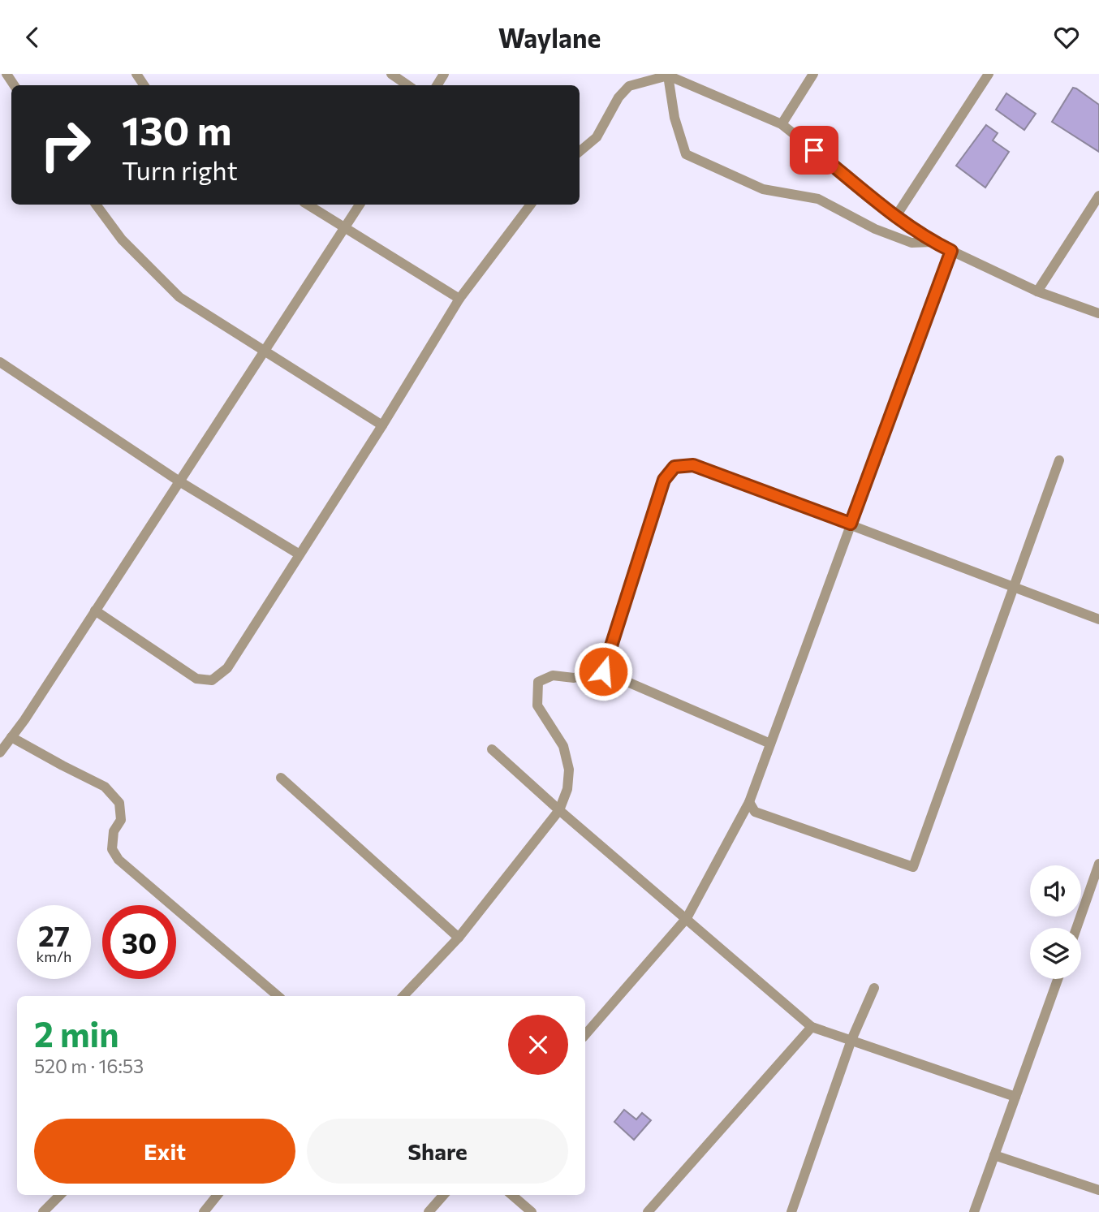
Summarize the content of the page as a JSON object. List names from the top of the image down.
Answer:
{
  "page": {
    "header": "Waylane",
    "turn": ["130 m", "Turn right"],
    "speed": "27 km/h",
    "limit": "30",
    "heading": ["2 min", "520 m · 16:53"],
    "buttons": ["Exit", "Share"]
  }
}
